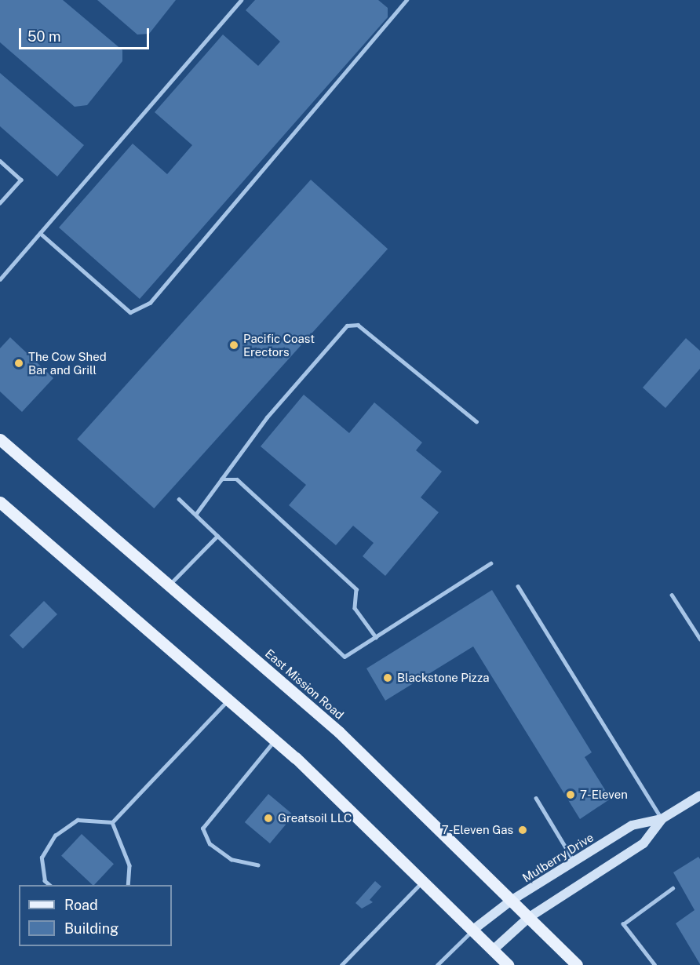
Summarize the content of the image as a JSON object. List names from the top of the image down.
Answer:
{
  "streets": {
    "main road": ["East Mission Road", "Mulberry Drive"]
  },
  "crossings": [
    ["East Mission Road", "Mulberry Drive"]
  ],
  "places": [
    "Pacific Coast Erectors",
    "The Cow Shed Bar and Grill",
    "Blackstone Pizza",
    "7-Eleven",
    "Greatsoil LLC",
    "7-Eleven Gas"
  ],
  "legend": ["Road", "Building"],
  "scale_bar": "50 m"
}
